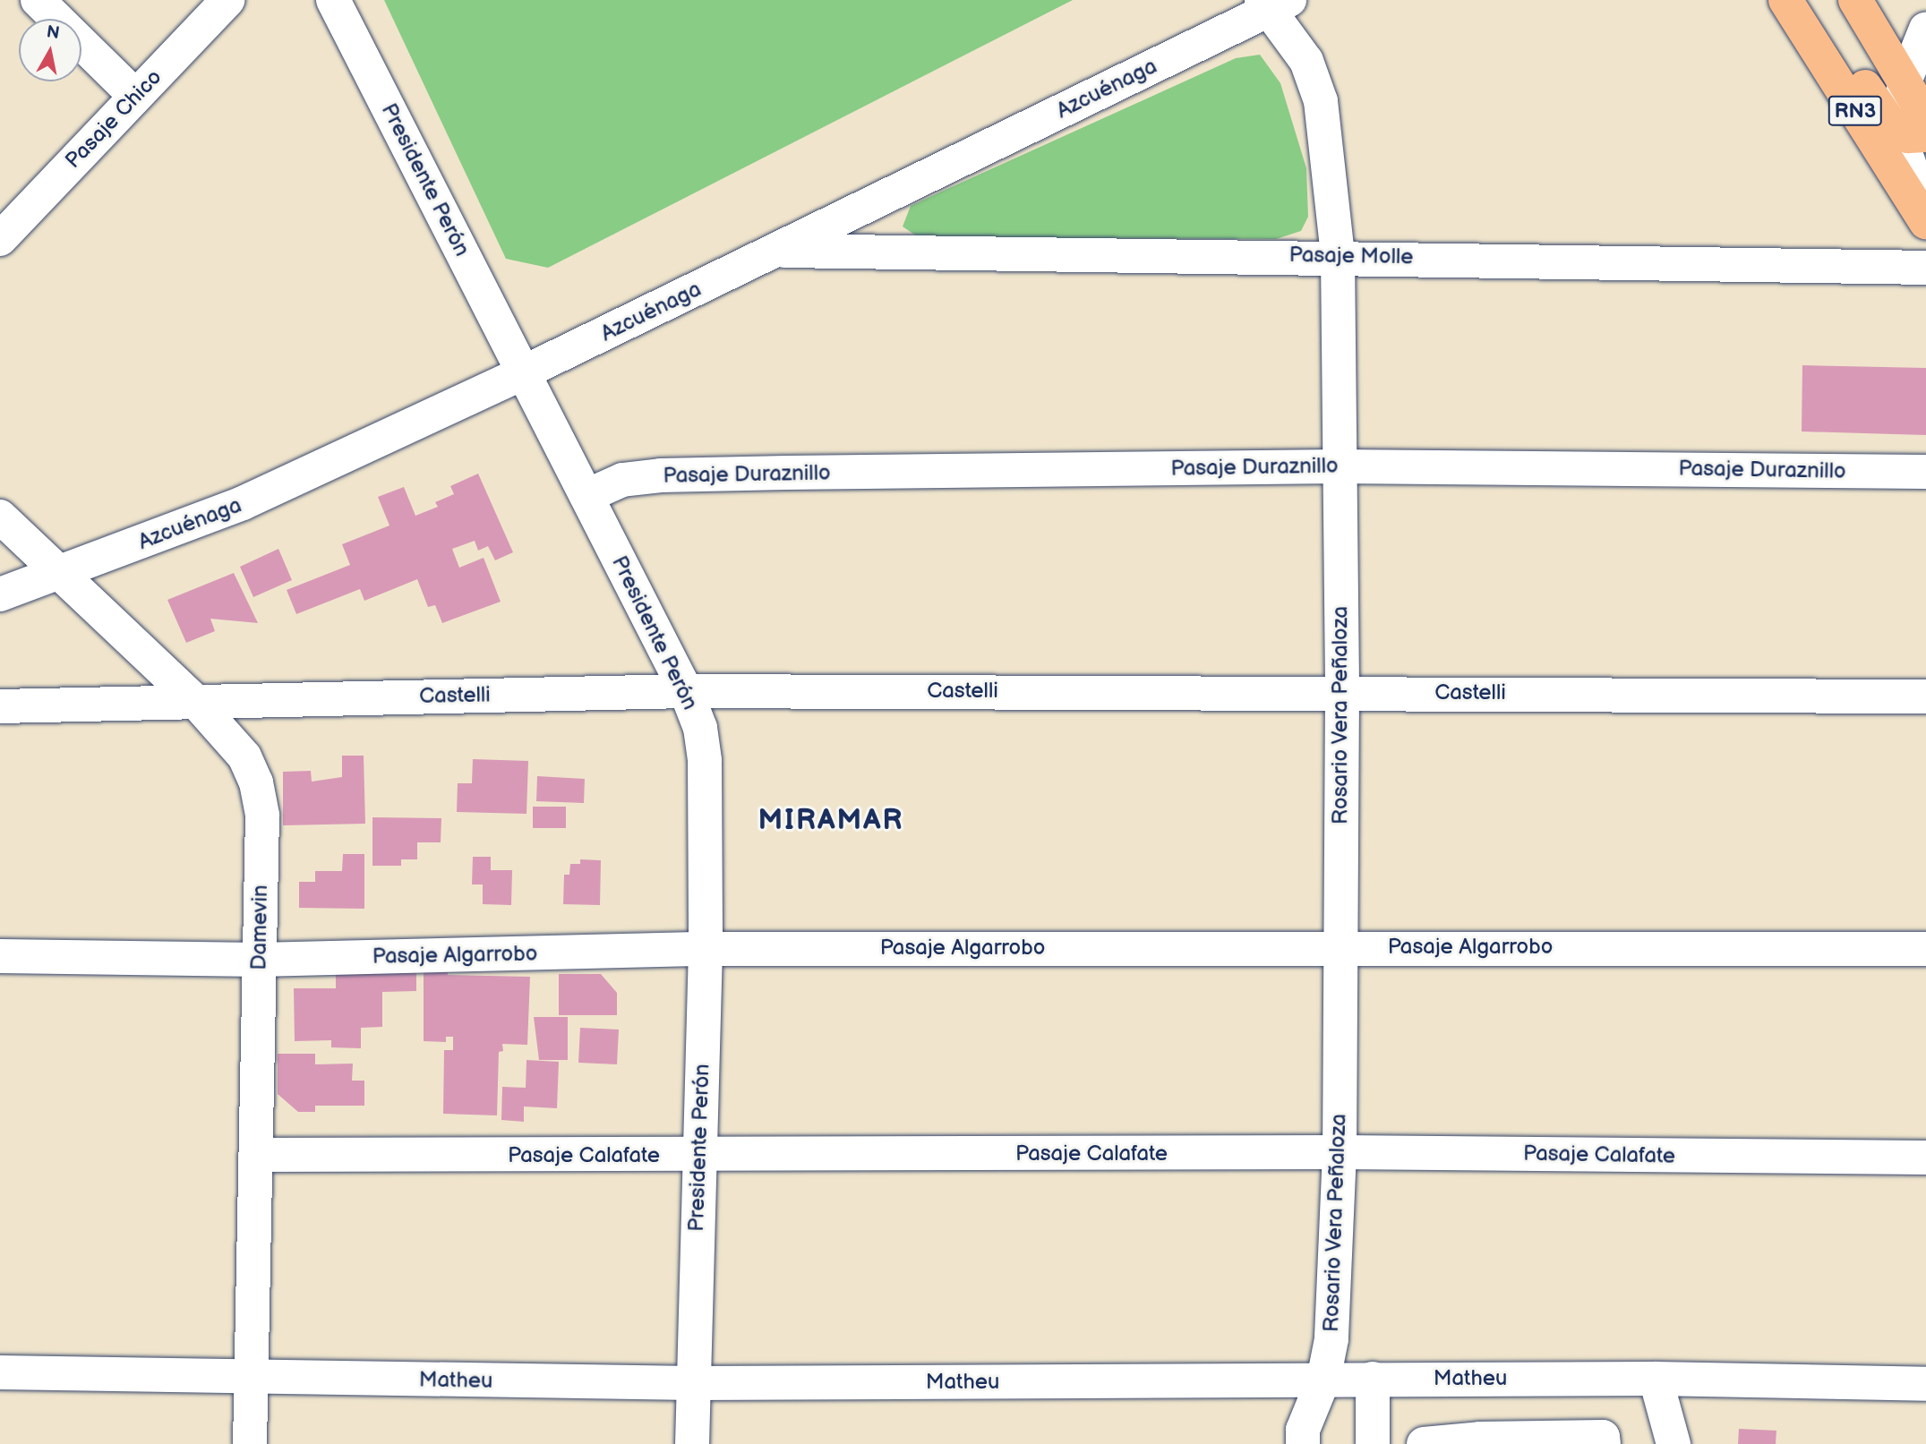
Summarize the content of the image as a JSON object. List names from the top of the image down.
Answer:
{
  "streets": {
    "highway": ["RN3"],
    "street": [
      "Azcuénaga",
      "Pasaje Chico",
      "Presidente Perón",
      "Pasaje Molle",
      "Pasaje Duraznillo",
      "Castelli",
      "Rosario Vera Peñaloza",
      "Damevin",
      "Pasaje Algarrobo",
      "Pasaje Calafate",
      "Matheu"
    ]
  },
  "crossings": [
    ["Azcuénaga", "Presidente Perón"],
    ["Azcuénaga", "Pasaje Molle"],
    ["Azcuénaga", "Rosario Vera Peñaloza"],
    ["Azcuénaga", "Damevin"],
    ["Presidente Perón", "Pasaje Duraznillo"],
    ["Presidente Perón", "Castelli"],
    ["Presidente Perón", "Pasaje Algarrobo"],
    ["Presidente Perón", "Pasaje Calafate"],
    ["Presidente Perón", "Matheu"],
    ["Pasaje Molle", "Rosario Vera Peñaloza"],
    ["Pasaje Duraznillo", "Rosario Vera Peñaloza"],
    ["Castelli", "Rosario Vera Peñaloza"],
    ["Castelli", "Damevin"],
    ["Rosario Vera Peñaloza", "Pasaje Algarrobo"],
    ["Rosario Vera Peñaloza", "Pasaje Calafate"],
    ["Rosario Vera Peñaloza", "Matheu"],
    ["Damevin", "Pasaje Algarrobo"],
    ["Damevin", "Pasaje Calafate"],
    ["Damevin", "Matheu"]
  ],
  "districts": ["MIRAMAR"],
  "north": "top"
}
